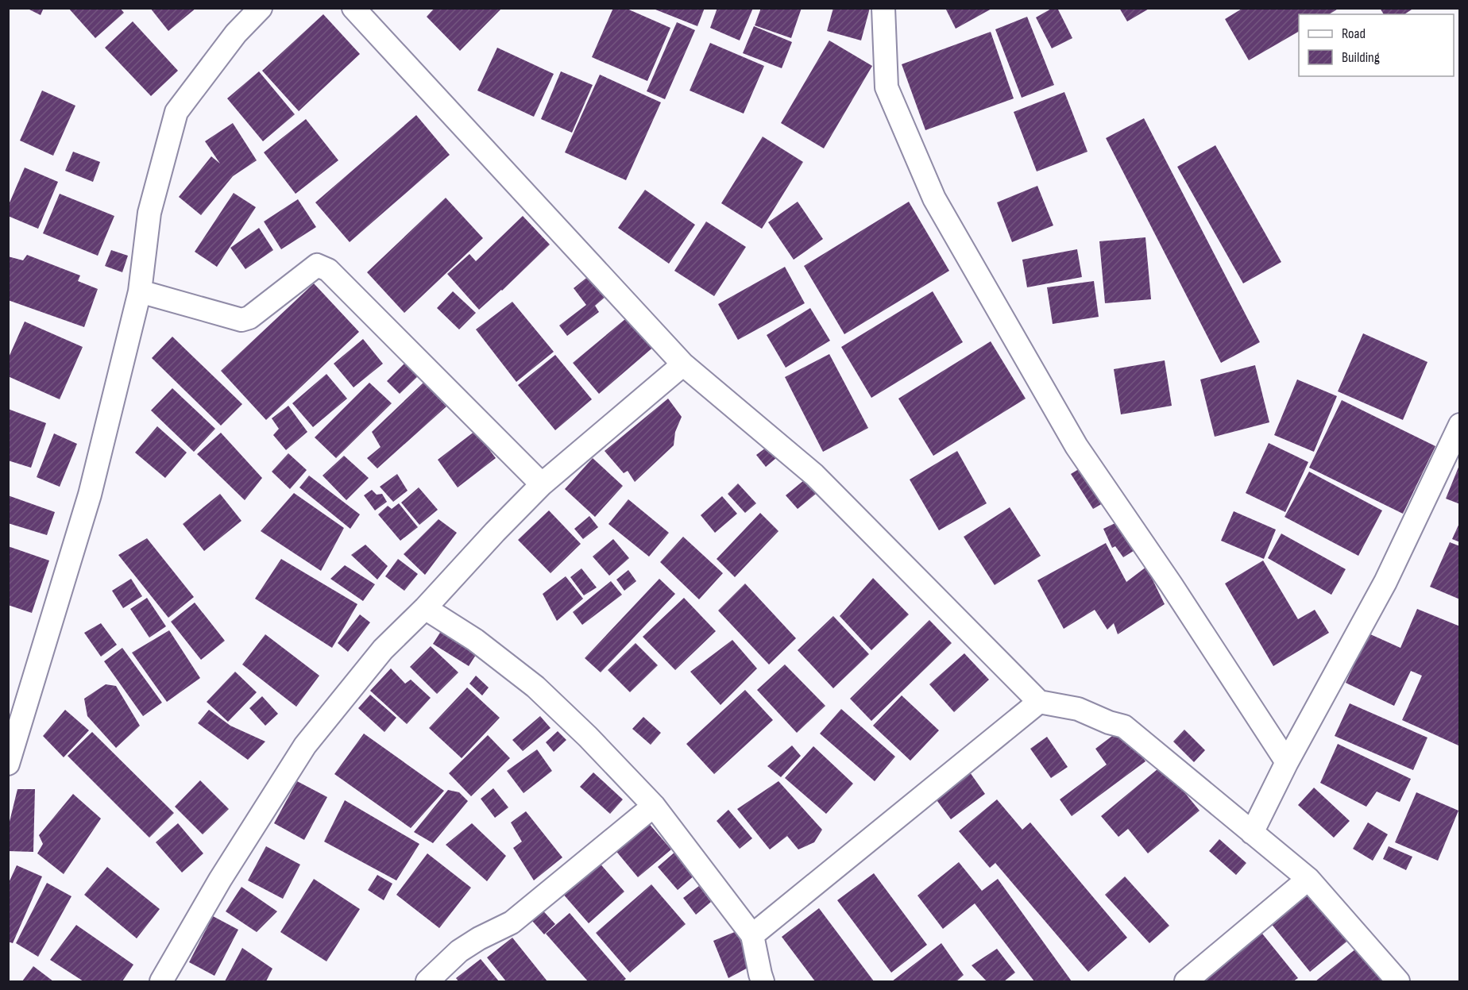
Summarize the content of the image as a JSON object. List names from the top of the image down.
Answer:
{
  "legend": ["Road", "Building"]
}
